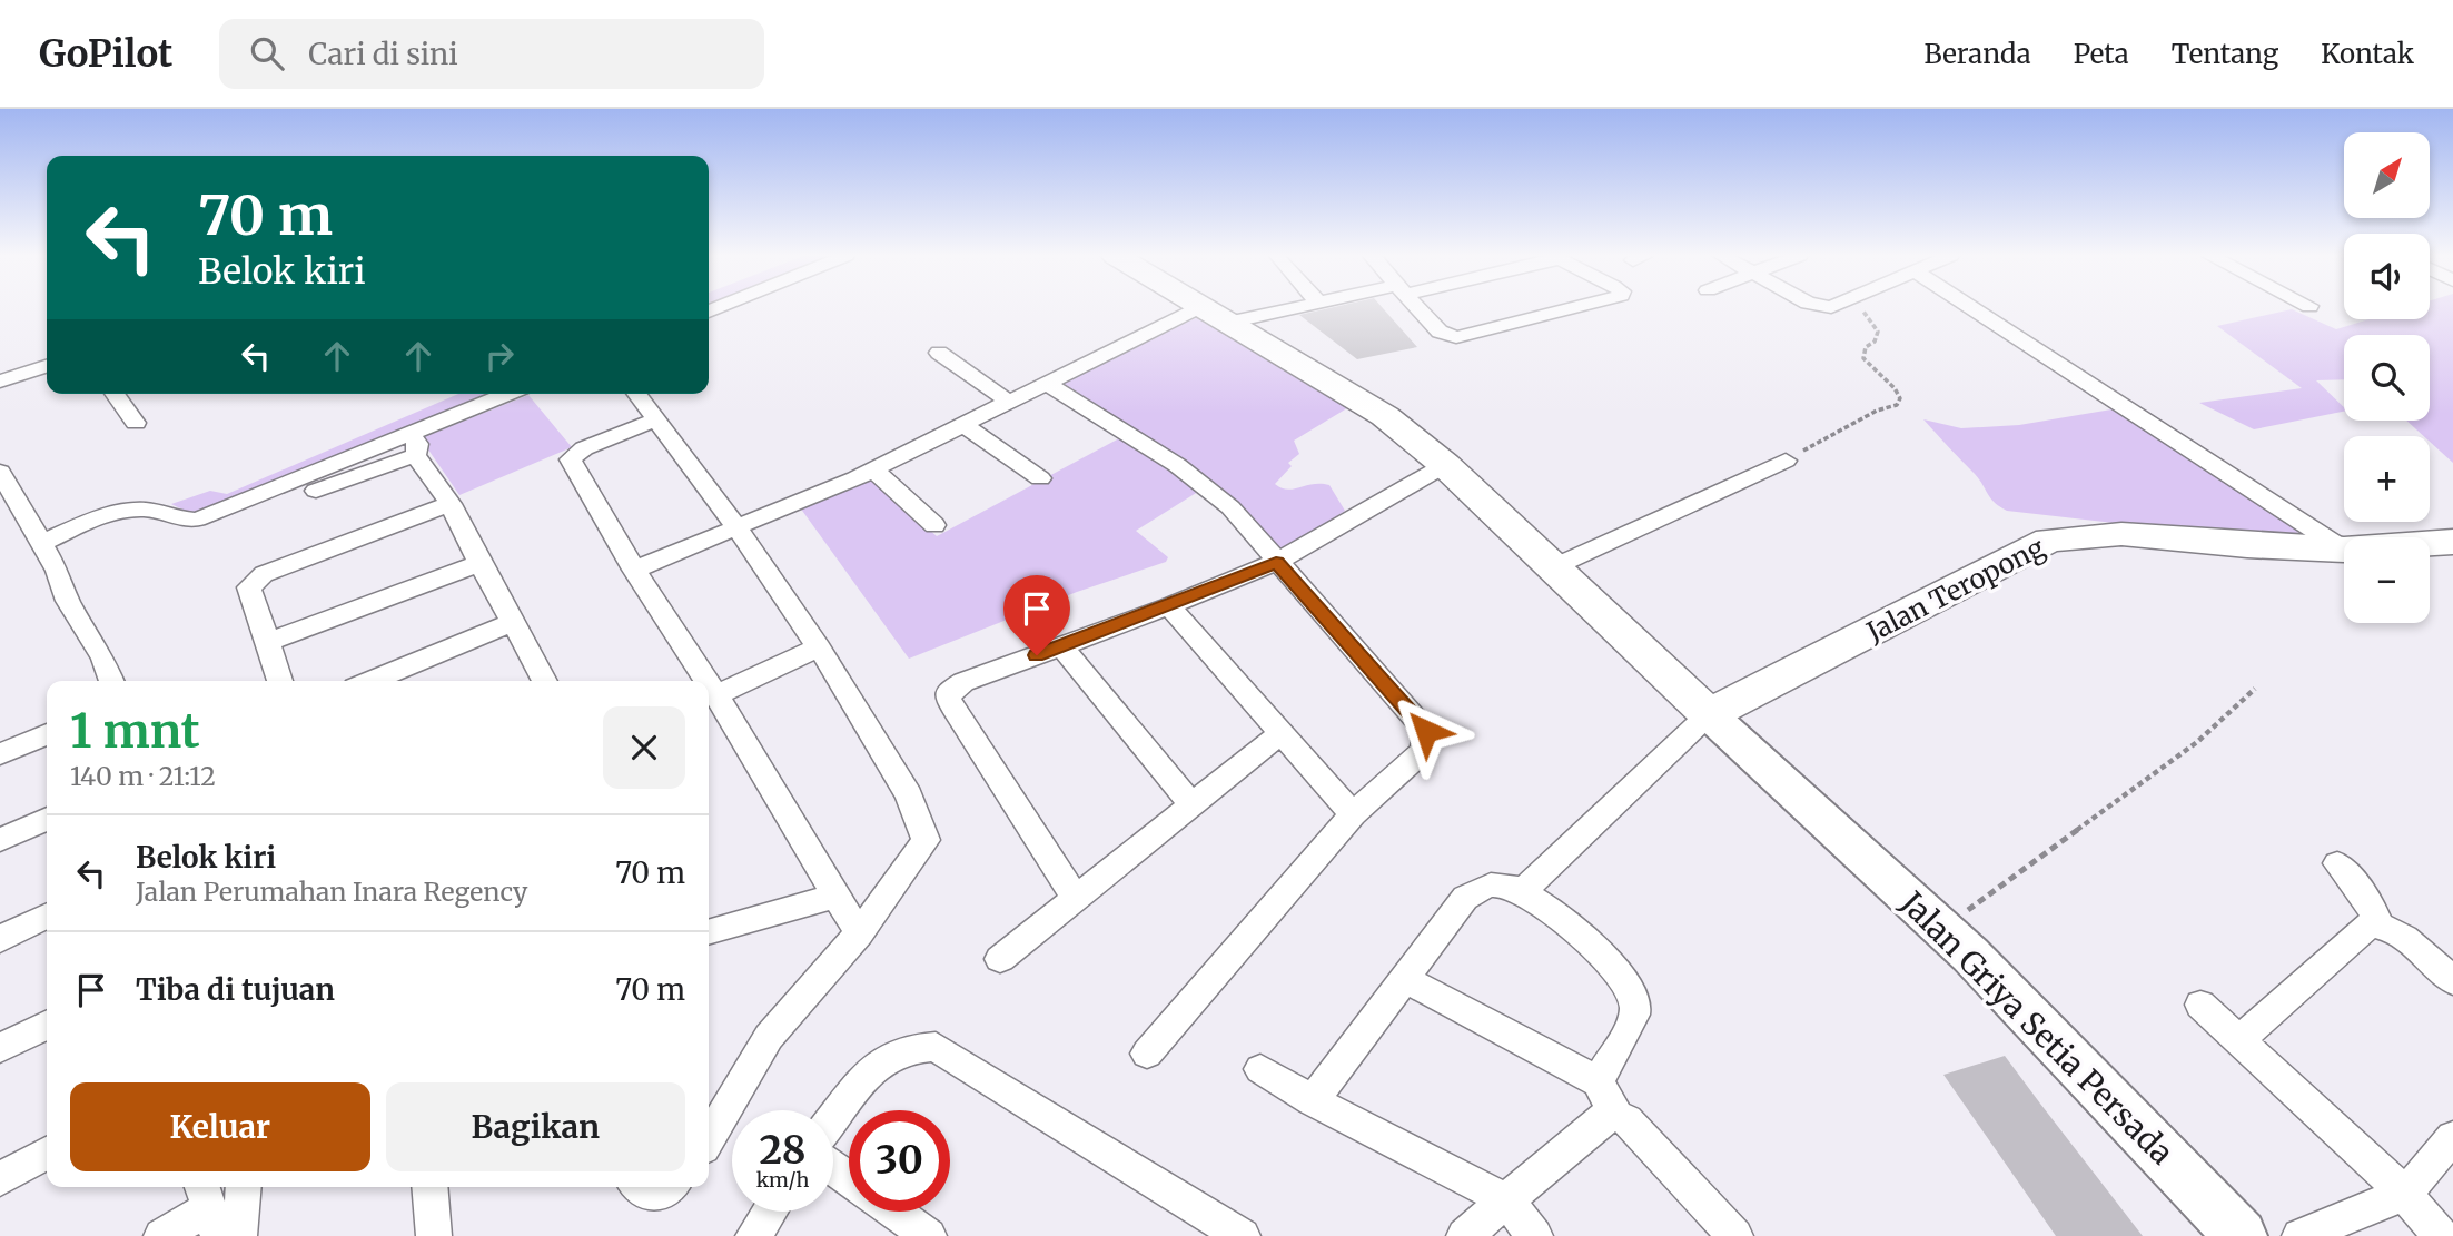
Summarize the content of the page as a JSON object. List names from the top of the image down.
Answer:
{
  "streets": {
    "main road": ["Jalan Teropong"],
    "street": ["Jalan Griya Setia Persada"]
  },
  "crossings": [
    ["Jalan Teropong", "Jalan Griya Setia Persada"]
  ],
  "north": "top right",
  "page": {
    "header": "GoPilot",
    "search": "Cari di sini",
    "nav": [
      "Beranda",
      "Peta",
      "Tentang",
      "Kontak"
    ],
    "map_buttons": ["+", "−"],
    "turn": ["70 m", "Belok kiri"],
    "heading": ["1 mnt", "140 m · 21:12"],
    "list": [
      {
        "name": "Belok kiri",
        "note": "Jalan Perumahan Inara Regency",
        "value": "70 m"
      },
      {
        "name": "Tiba di tujuan",
        "value": "70 m"
      }
    ],
    "buttons": ["Keluar", "Bagikan"],
    "speed": "28 km/h",
    "limit": "30"
  }
}
